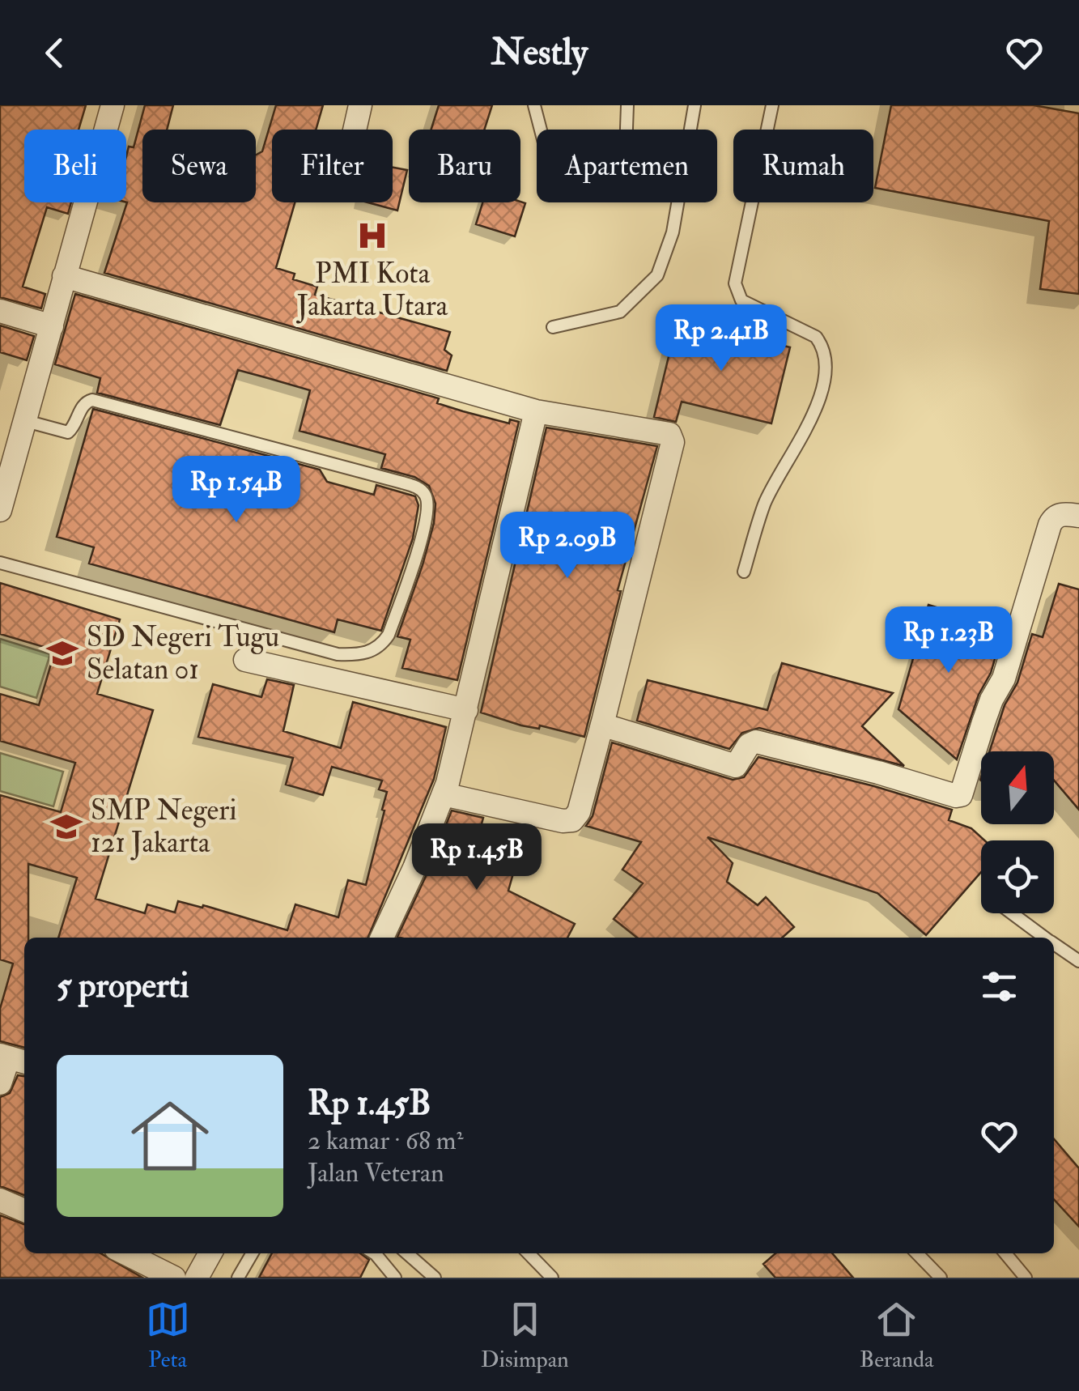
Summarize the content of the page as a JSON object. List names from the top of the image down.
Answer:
{
  "places": {
    "hospital": ["PMI Kota Jakarta Utara"],
    "school or university": ["SD Negeri Tugu Selatan 01", "SMP Negeri 121 Jakarta"]
  },
  "north": "top",
  "page": {
    "header": "Nestly",
    "chip": [
      "Beli",
      "Sewa",
      "Filter",
      "Baru",
      "Apartemen",
      "Rumah"
    ],
    "price": [
      "Rp 2.41B",
      "Rp 1.54B",
      "Rp 2.09B",
      "Rp 1.23B",
      "Rp 1.45B"
    ],
    "heading": "5 properti",
    "list": [
      {
        "name": "Rp 1.45B",
        "note": "2 kamar · 68 m² · Jalan Veteran"
      }
    ],
    "tabs": ["Peta", "Disimpan", "Beranda"]
  }
}
